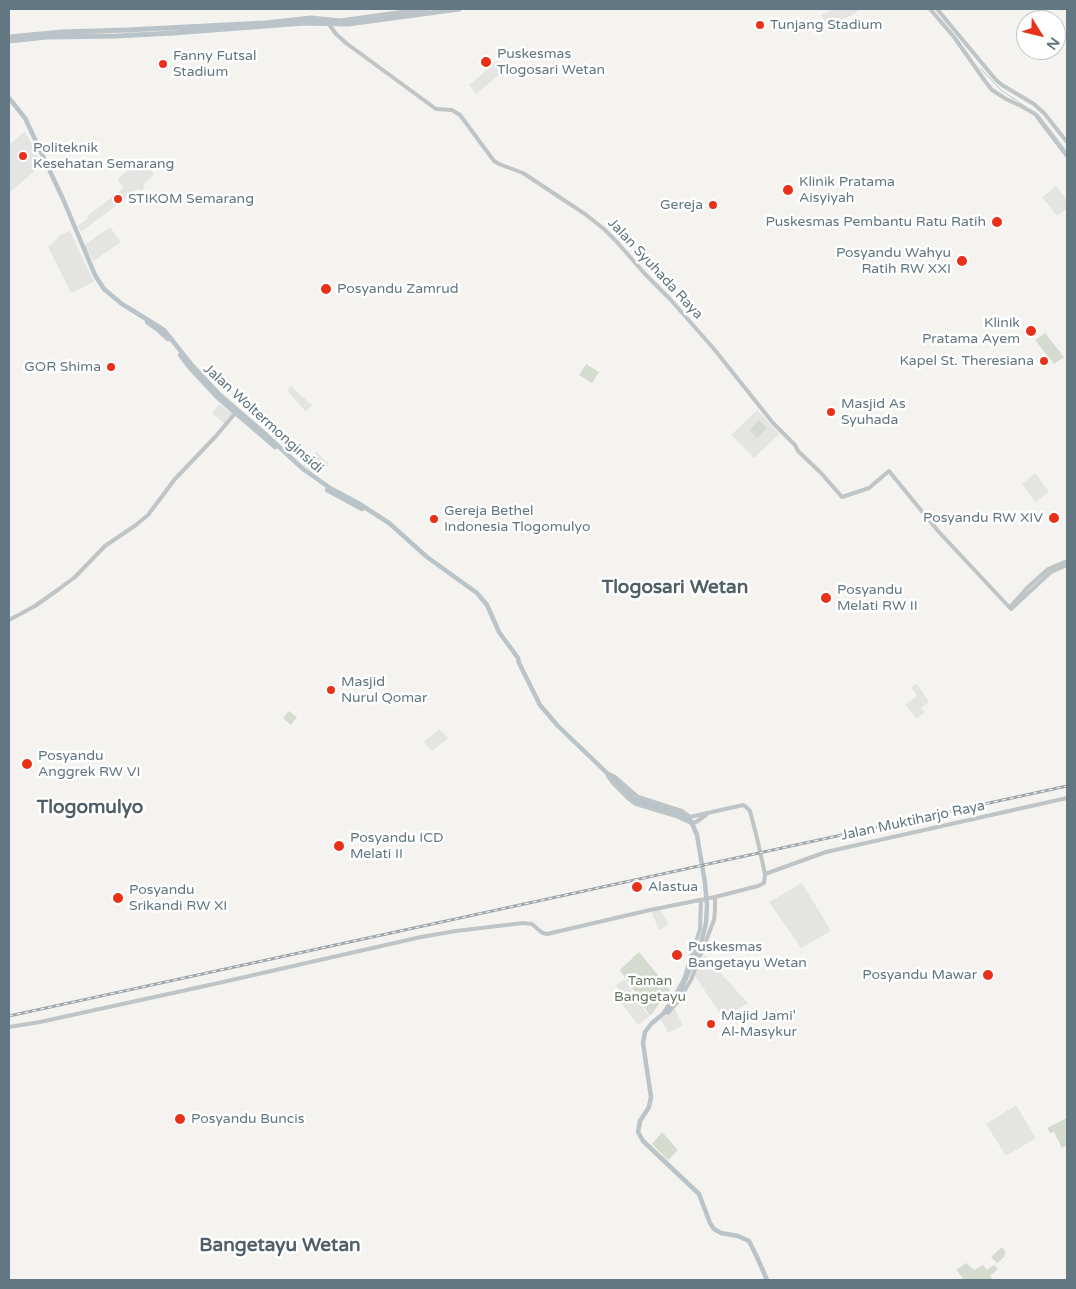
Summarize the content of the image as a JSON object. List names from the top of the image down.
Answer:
{
  "streets": {
    "main road": ["Jalan Woltermonginsidi"],
    "street": ["Jalan Syuhada Raya", "Jalan Muktiharjo Raya"]
  },
  "districts": ["Tlogosari Wetan", "Tlogomulyo", "Bangetayu Wetan"],
  "parks": ["Taman Bangetayu"],
  "places": [
    "Tunjang Stadium",
    "Puskesmas Tlogosari Wetan",
    "Fanny Futsal Stadium",
    "Politeknik Kesehatan Semarang",
    "Klinik Pratama Aisyiyah",
    "STIKOM Semarang",
    "Gereja",
    "Puskesmas Pembantu Ratu Ratih",
    "Posyandu Wahyu Ratih RW XXI",
    "Posyandu Zamrud",
    "Klinik Pratama Ayem",
    "Kapel St. Theresiana",
    "GOR Shima",
    "Masjid As Syuhada",
    "Posyandu RW XIV",
    "Gereja Bethel Indonesia Tlogomulyo",
    "Posyandu Melati RW II",
    "Masjid Nurul Qomar",
    "Posyandu Anggrek RW VI",
    "Posyandu ICD Melati II",
    "Alastua",
    "Posyandu Srikandi RW XI",
    "Puskesmas Bangetayu Wetan",
    "Posyandu Mawar",
    "Majid Jami' Al-Masykur",
    "Posyandu Buncis"
  ],
  "north": "bottom right"
}
